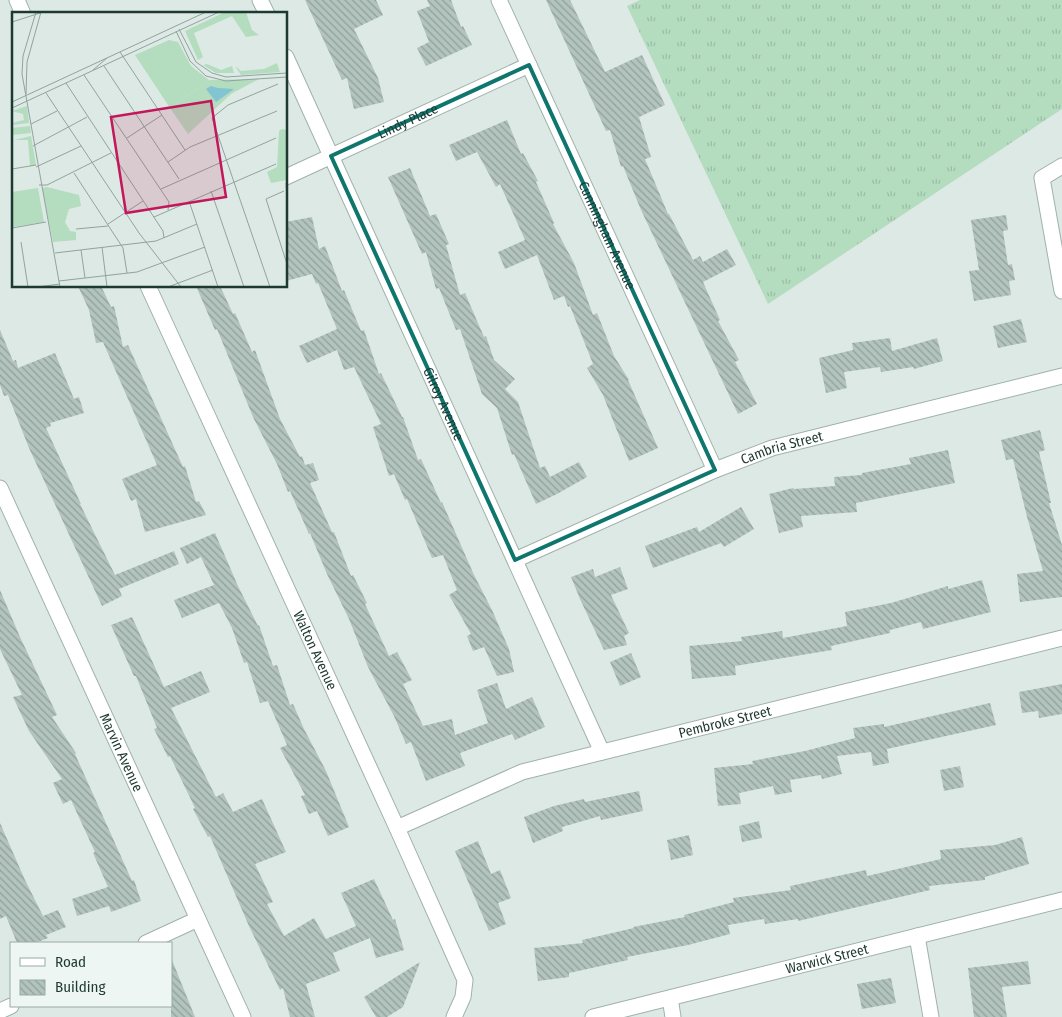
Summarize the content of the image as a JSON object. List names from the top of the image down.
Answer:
{
  "streets": {
    "street": [
      "Lindy Place",
      "Cunningham Avenue",
      "Gilroy Avenue",
      "Cambria Street",
      "Walton Avenue",
      "Pembroke Street",
      "Marvin Avenue",
      "Warwick Street"
    ]
  },
  "crossings": [
    ["Lindy Place", "Cunningham Avenue"],
    ["Lindy Place", "Gilroy Avenue"],
    ["Cunningham Avenue", "Cambria Street"],
    ["Gilroy Avenue", "Cambria Street"],
    ["Gilroy Avenue", "Pembroke Street"],
    ["Walton Avenue", "Pembroke Street"]
  ],
  "legend": ["Road", "Building"]
}
